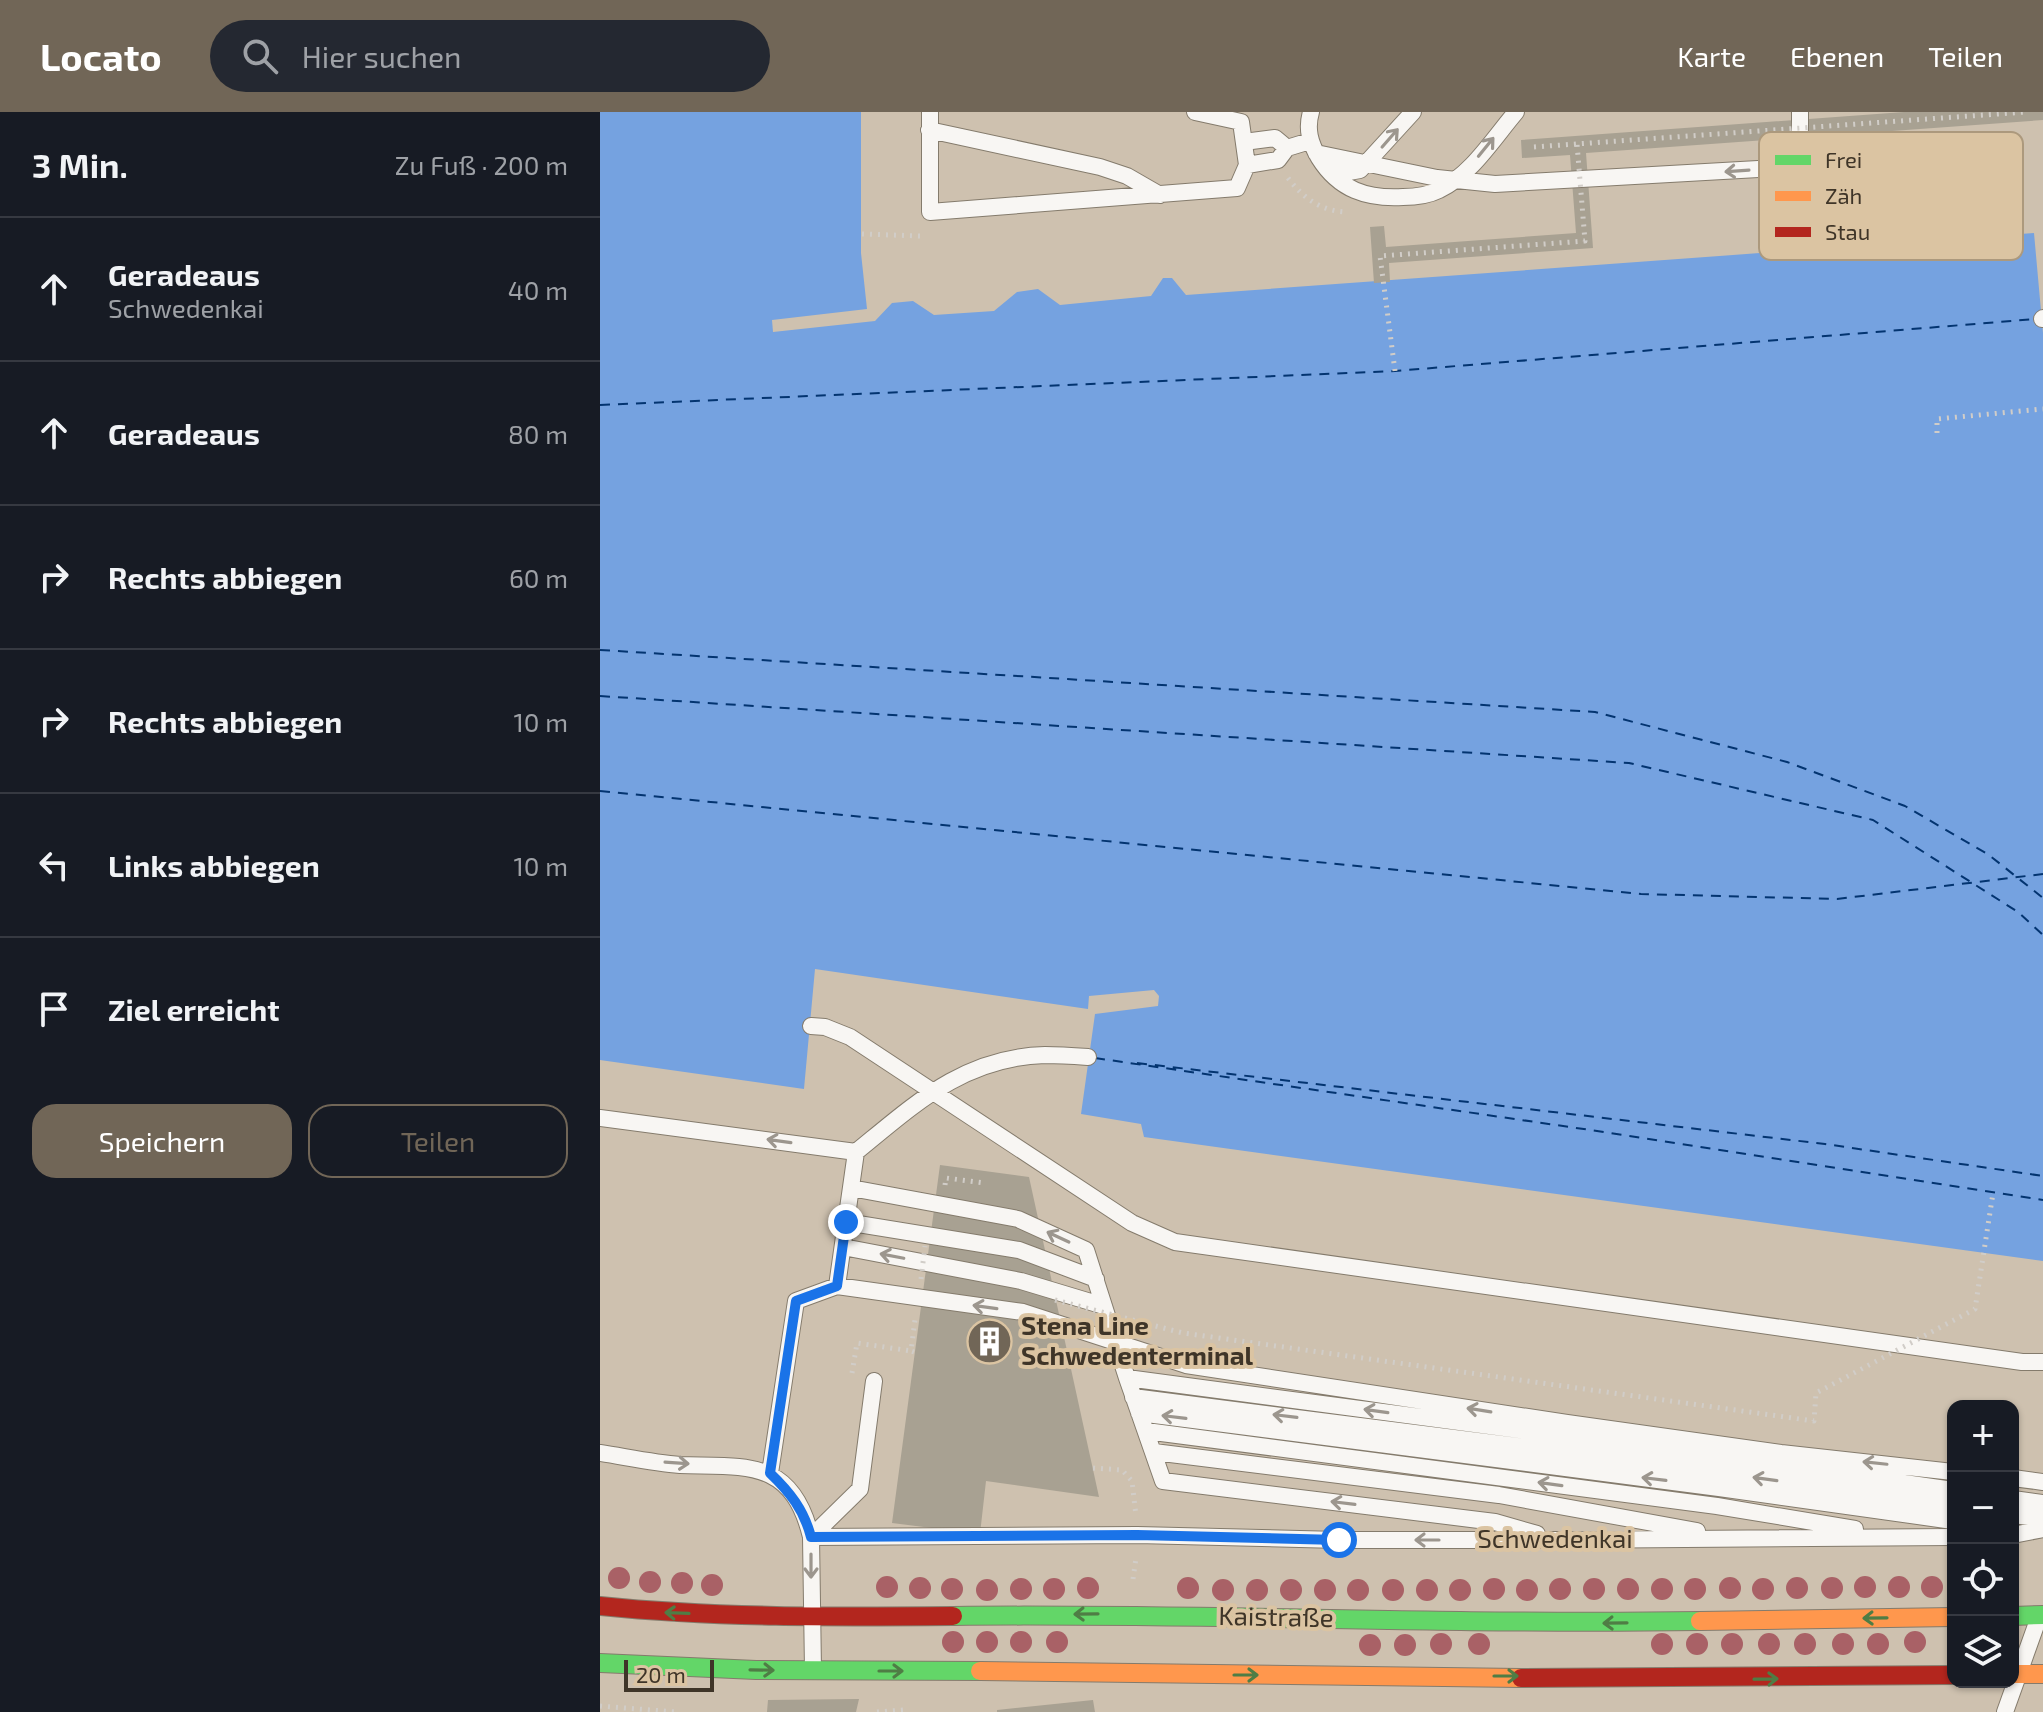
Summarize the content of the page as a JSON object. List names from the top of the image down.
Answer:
{
  "streets": {
    "main road": ["Kaistraße"],
    "lane": ["Schwedenkai"]
  },
  "places": {
    "building": ["Stena Line Schwedenterminal"]
  },
  "legend": ["Frei", "Zäh", "Stau"],
  "scale_bar": "20 m",
  "page": {
    "header": "Locato",
    "search": "Hier suchen",
    "nav": ["Karte", "Ebenen", "Teilen"],
    "heading": ["3 Min.", "Zu Fuß · 200 m"],
    "list": [
      ["Geradeaus", "Schwedenkai", "40 m"],
      ["Geradeaus", "80 m"],
      ["Rechts abbiegen", "60 m"],
      ["Rechts abbiegen", "10 m"],
      ["Links abbiegen", "10 m"],
      "Ziel erreicht"
    ],
    "buttons": ["Speichern", "Teilen"],
    "map_buttons": ["+", "−"],
    "scale": "20 m"
  }
}
